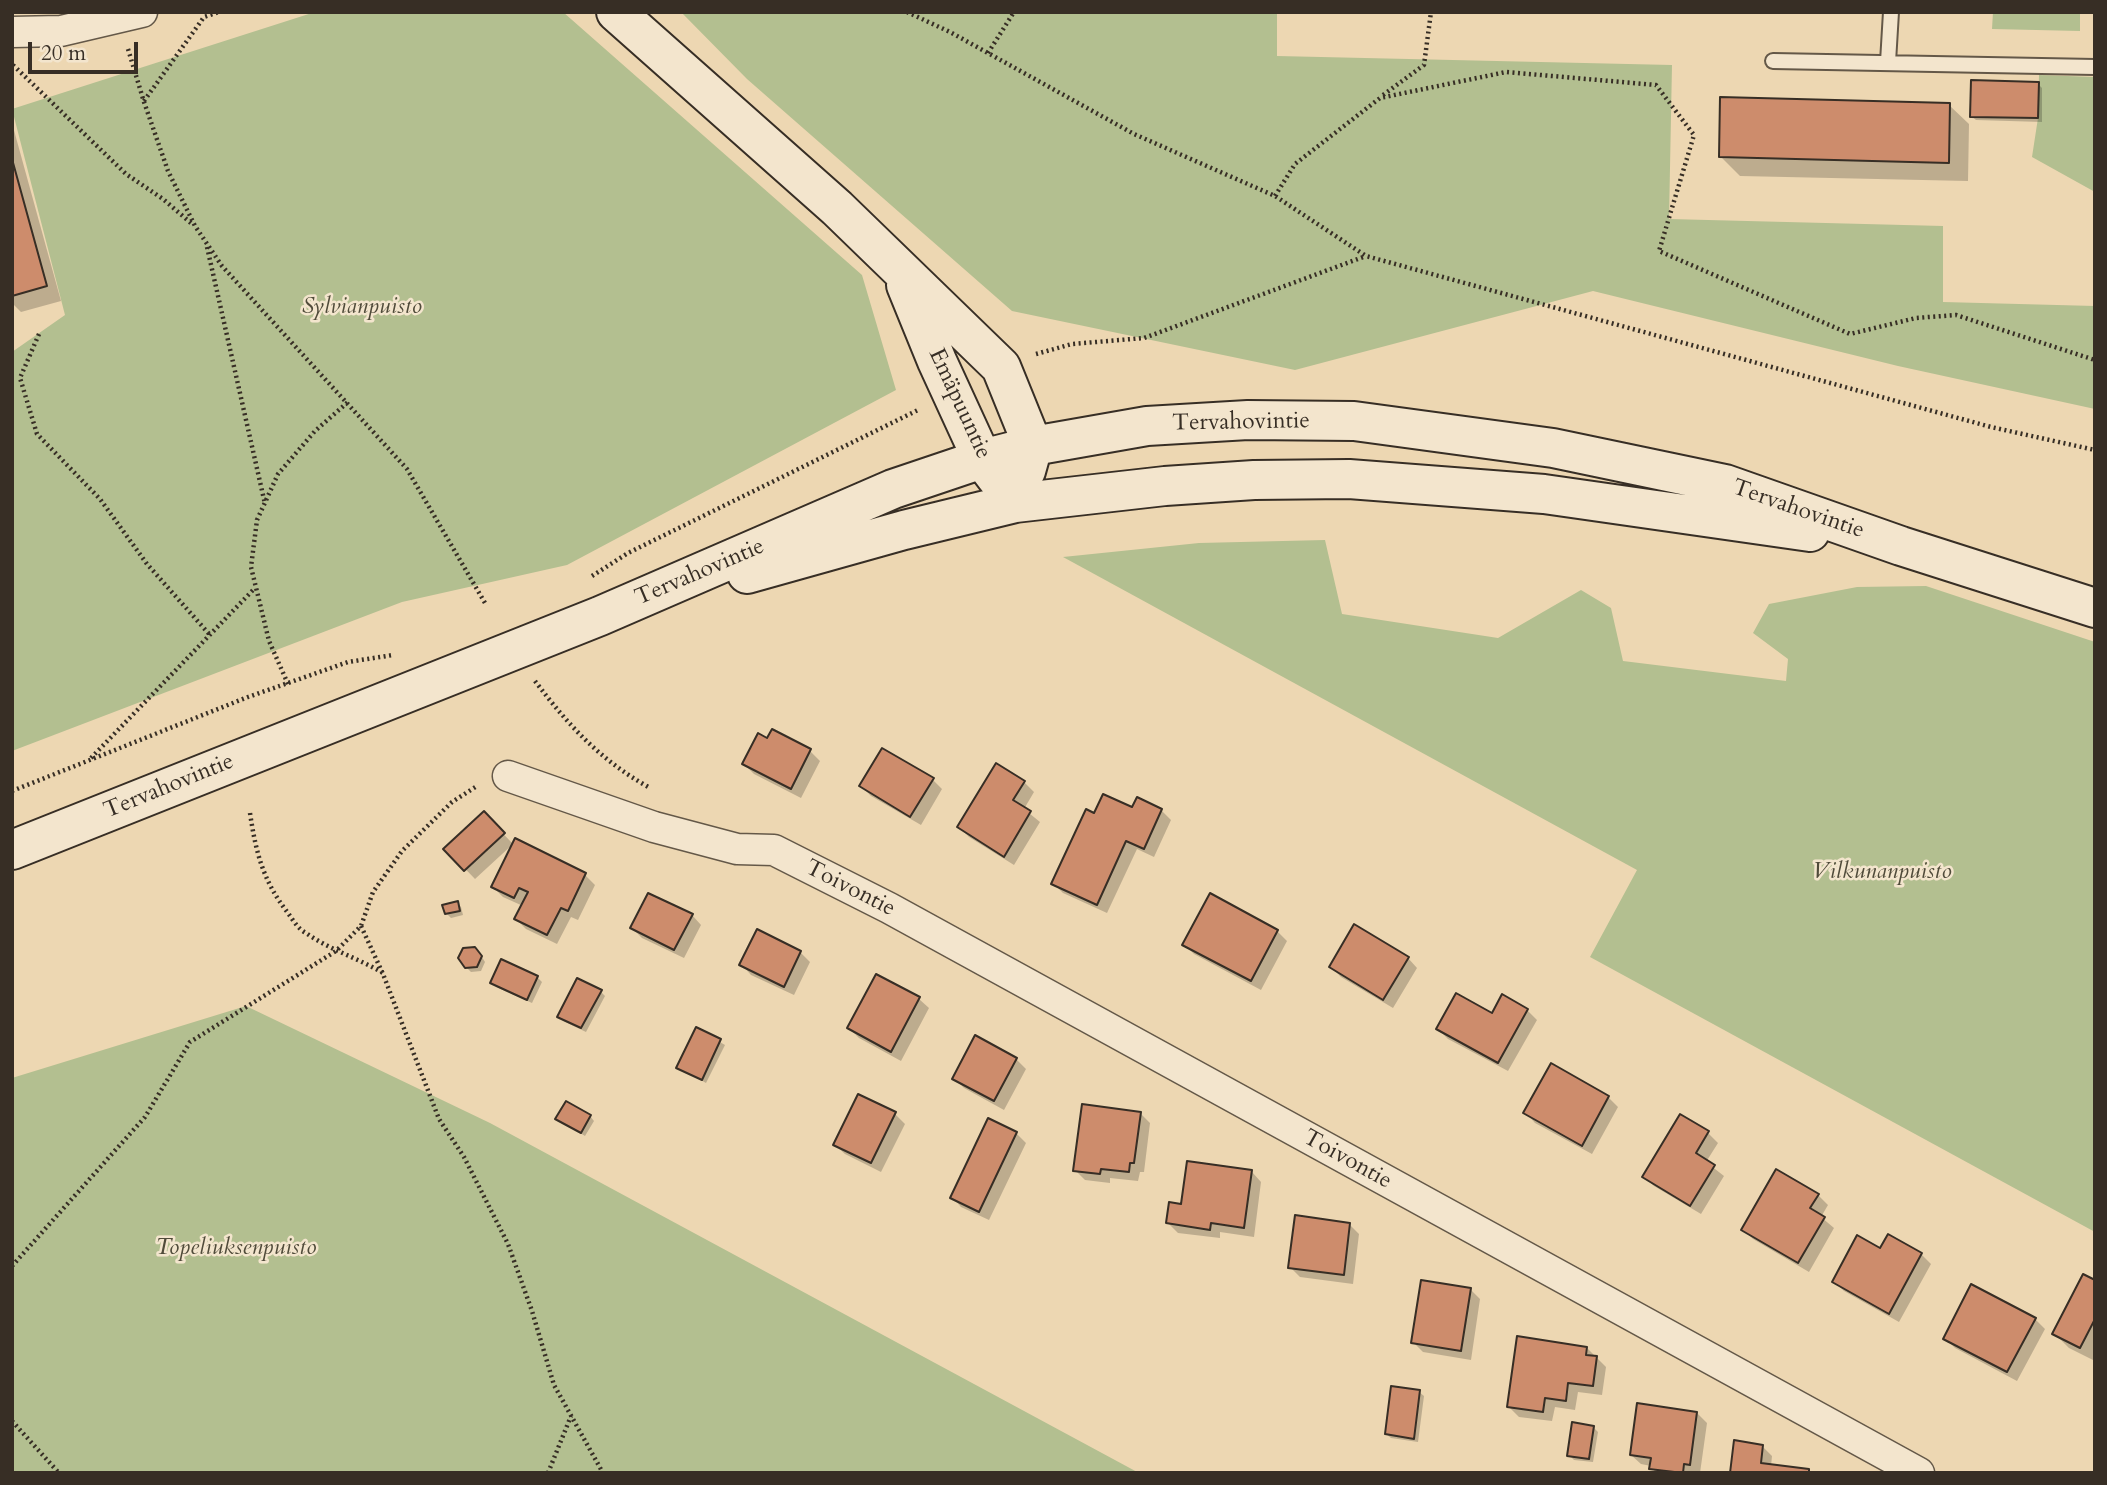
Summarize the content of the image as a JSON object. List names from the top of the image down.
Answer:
{
  "streets": {
    "main road": ["Emäpuuntie", "Tervahovintie"],
    "street": ["Toivontie"]
  },
  "crossings": [
    ["Emäpuuntie", "Tervahovintie"]
  ],
  "parks": ["Sylvianpuisto", "Vilkunanpuisto", "Topeliuksenpuisto"],
  "scale_bar": "20 m"
}
